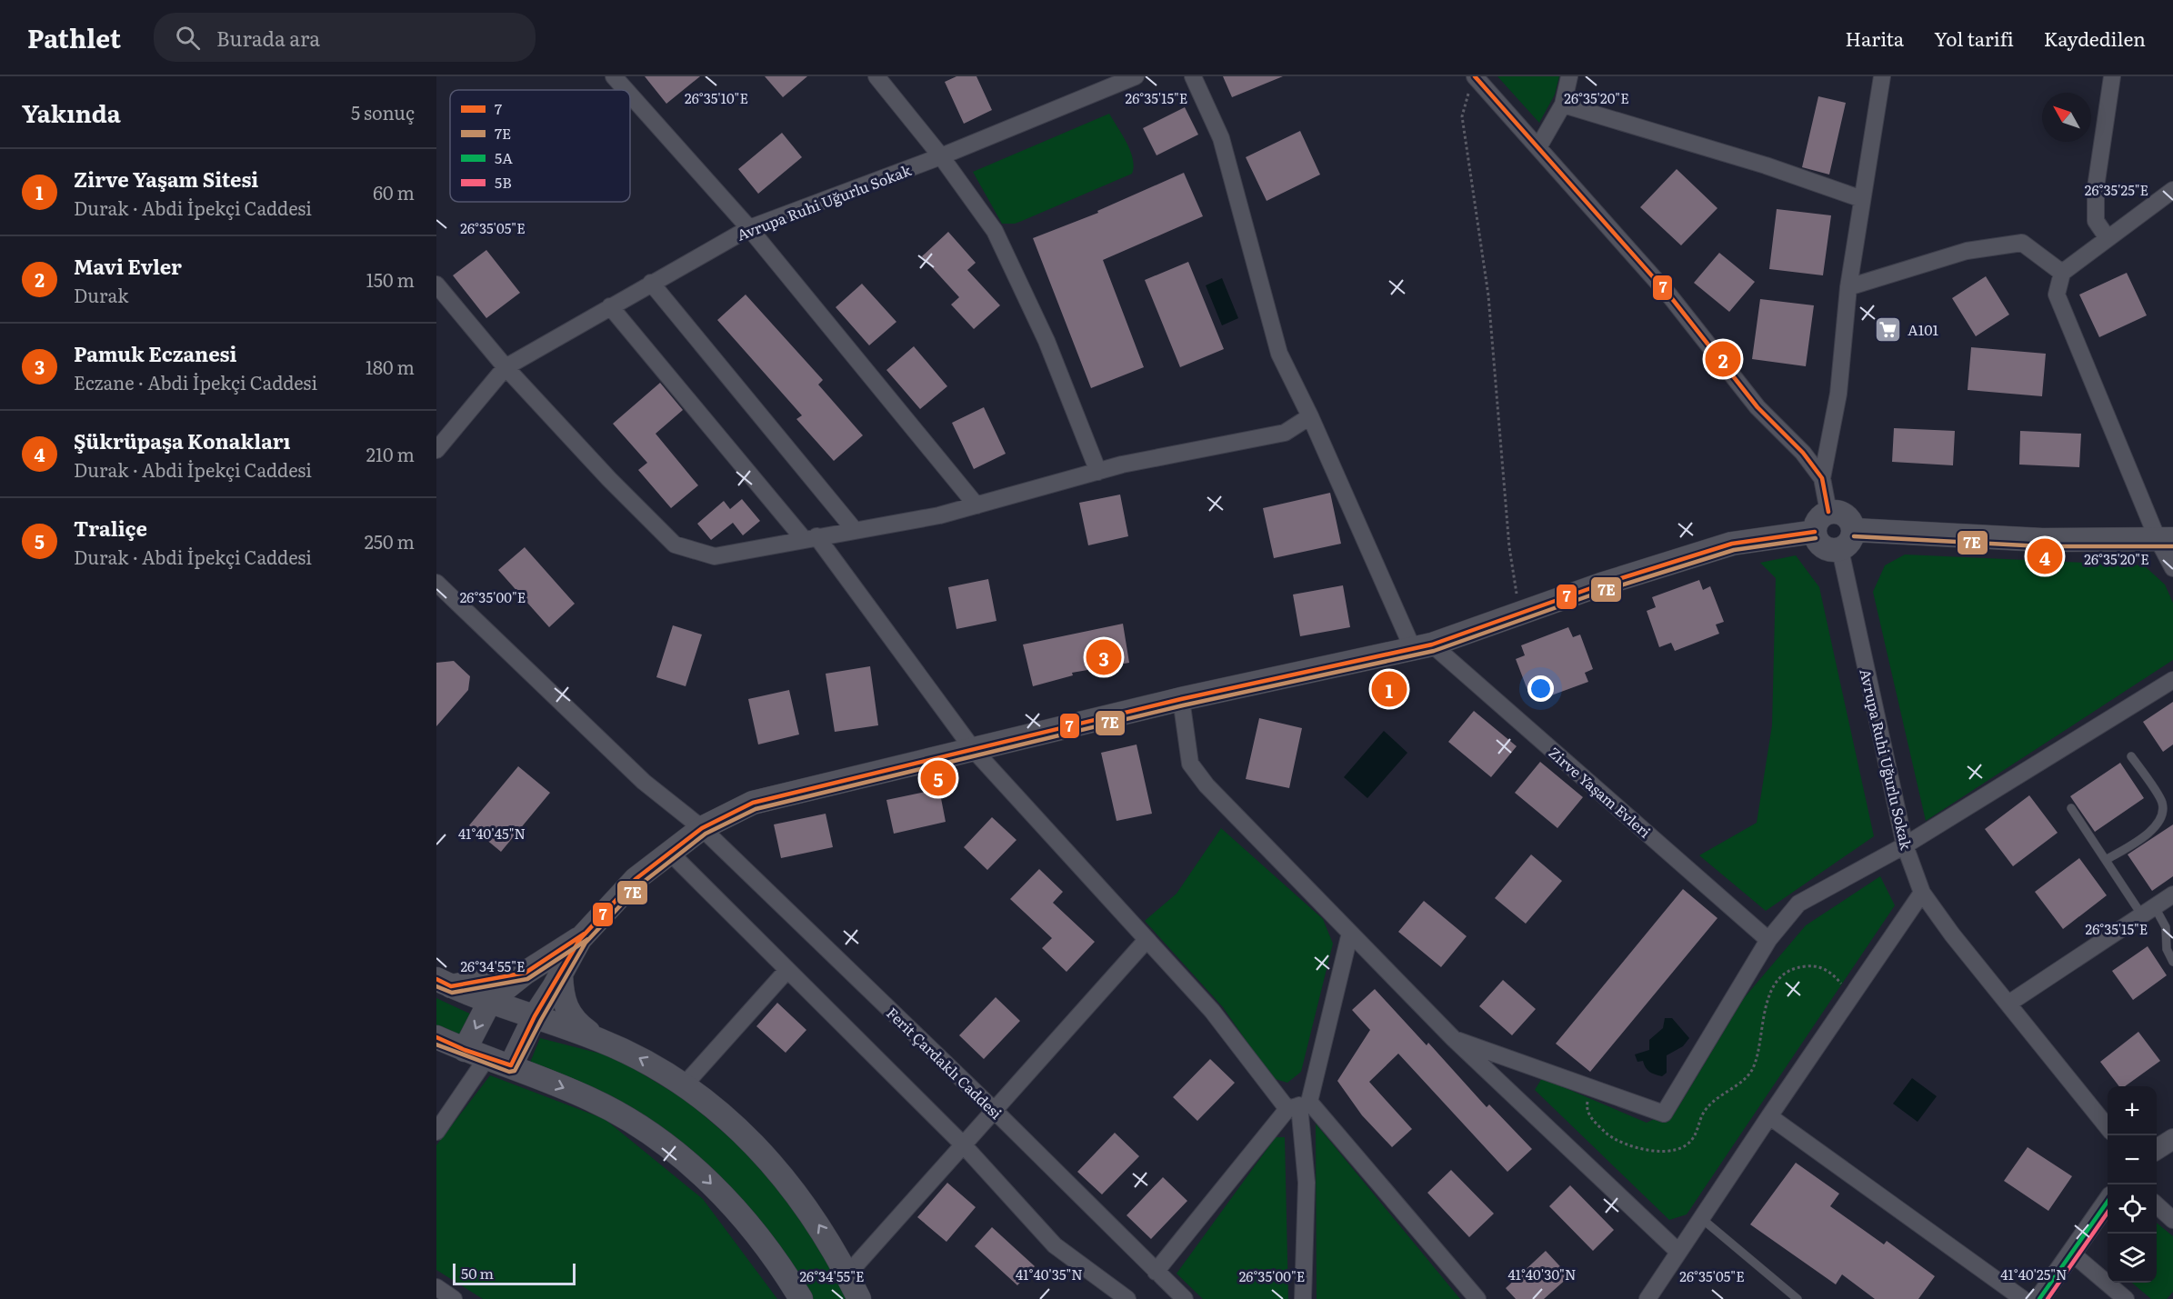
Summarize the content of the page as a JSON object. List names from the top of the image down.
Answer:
{
  "streets": {
    "street": ["Avrupa Ruhi Uğurlu Sokak", "Zirve Yaşam Evleri", "Ferit Çardaklı Caddesi"]
  },
  "places": {
    "supermarket": ["A101"]
  },
  "lines": [
    "transit line 7",
    "transit line 7E",
    "transit line 5A",
    "transit line 5B"
  ],
  "legend": [
    "7",
    "7E",
    "5A",
    "5B"
  ],
  "scale_bar": "50 m",
  "north": "top left",
  "page": {
    "header": "Pathlet",
    "search": "Burada ara",
    "nav": ["Harita", "Yol tarifi", "Kaydedilen"],
    "heading": ["Yakında", "5 sonuç"],
    "list": [
      {
        "mark": "1",
        "name": "Zirve Yaşam Sitesi",
        "note": "Durak · Abdi İpekçi Caddesi",
        "value": "60 m"
      },
      {
        "mark": "2",
        "name": "Mavi Evler",
        "note": "Durak",
        "value": "150 m"
      },
      {
        "mark": "3",
        "name": "Pamuk Eczanesi",
        "note": "Eczane · Abdi İpekçi Caddesi",
        "value": "180 m"
      },
      {
        "mark": "4",
        "name": "Şükrüpaşa Konakları",
        "note": "Durak · Abdi İpekçi Caddesi",
        "value": "210 m"
      },
      {
        "mark": "5",
        "name": "Traliçe",
        "note": "Durak · Abdi İpekçi Caddesi",
        "value": "250 m"
      }
    ],
    "pins": [
      "2",
      "4",
      "3",
      "1",
      "5"
    ],
    "map_buttons": ["+", "−"],
    "scale": "50 m"
  },
  "coordinates": [
    "26°35'20\"E",
    "26°35'10\"E",
    "26°35'15\"E",
    "26°35'25\"E",
    "26°35'05\"E",
    "26°35'00\"E",
    "41°40'45\"N",
    "26°34'55\"E",
    "41°40'35\"N",
    "41°40'30\"N",
    "41°40'25\"N"
  ]
}
